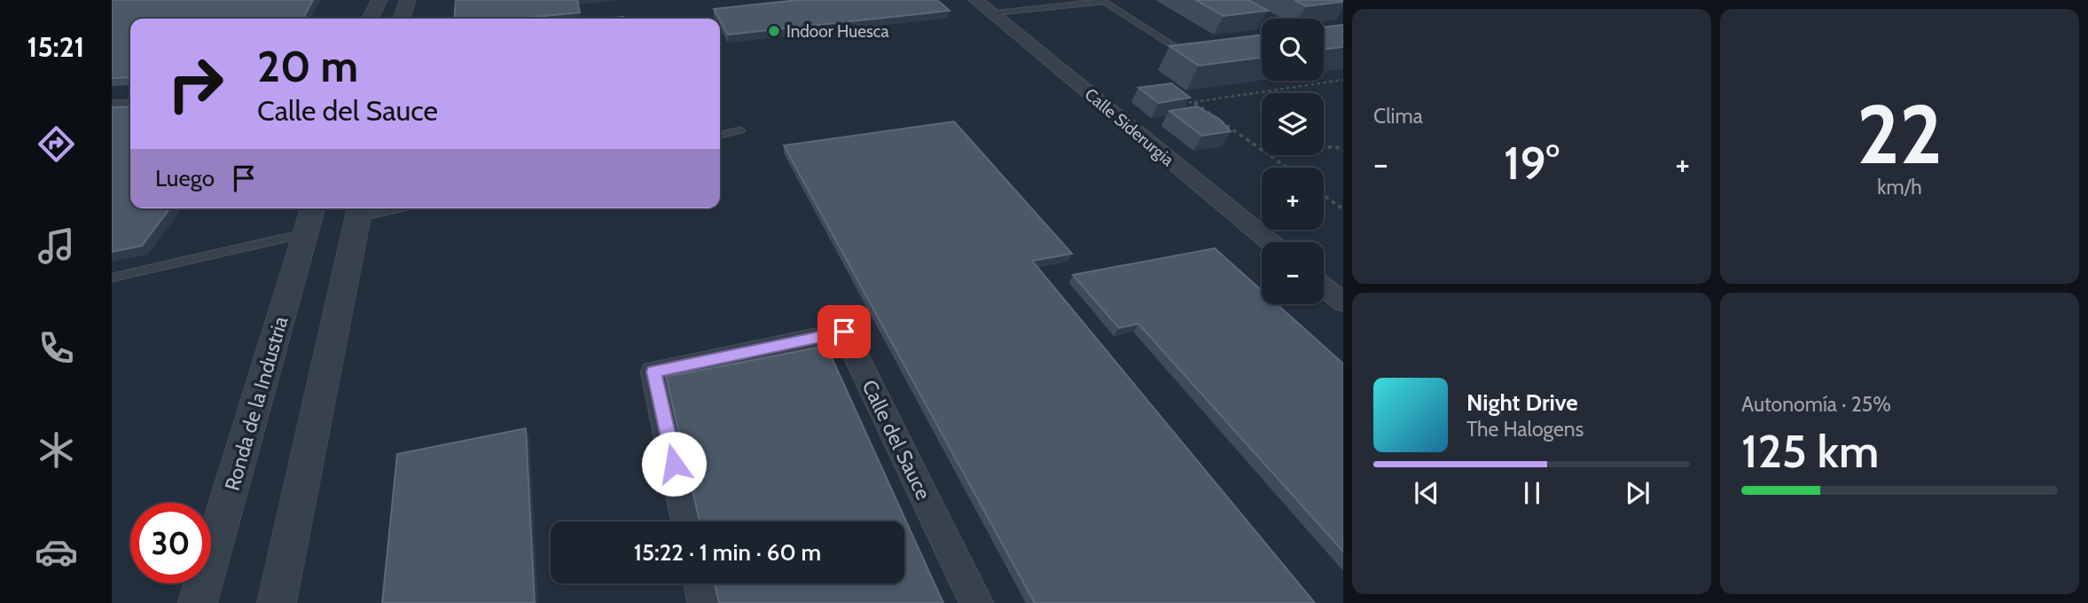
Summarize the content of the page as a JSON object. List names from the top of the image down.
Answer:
{
  "streets": {
    "street": ["Calle Siderurgia", "Ronda de la Industria", "Calle del Sauce"]
  },
  "places": ["Indoor Huesca"],
  "page": {
    "tabs": "15:21",
    "tile": [
      "Clima",
      ["22", "km/h"],
      ["Autonomía · 25%", "125 km"]
    ],
    "map_buttons": ["+", "−"],
    "turn": ["20 m", "Calle del Sauce"],
    "heat": ["−", "19°", "+"],
    "then": "Luego",
    "song": ["Night Drive", "The Halogens"],
    "limit": "30",
    "trip": "15:22 · 1 min · 60 m"
  }
}
